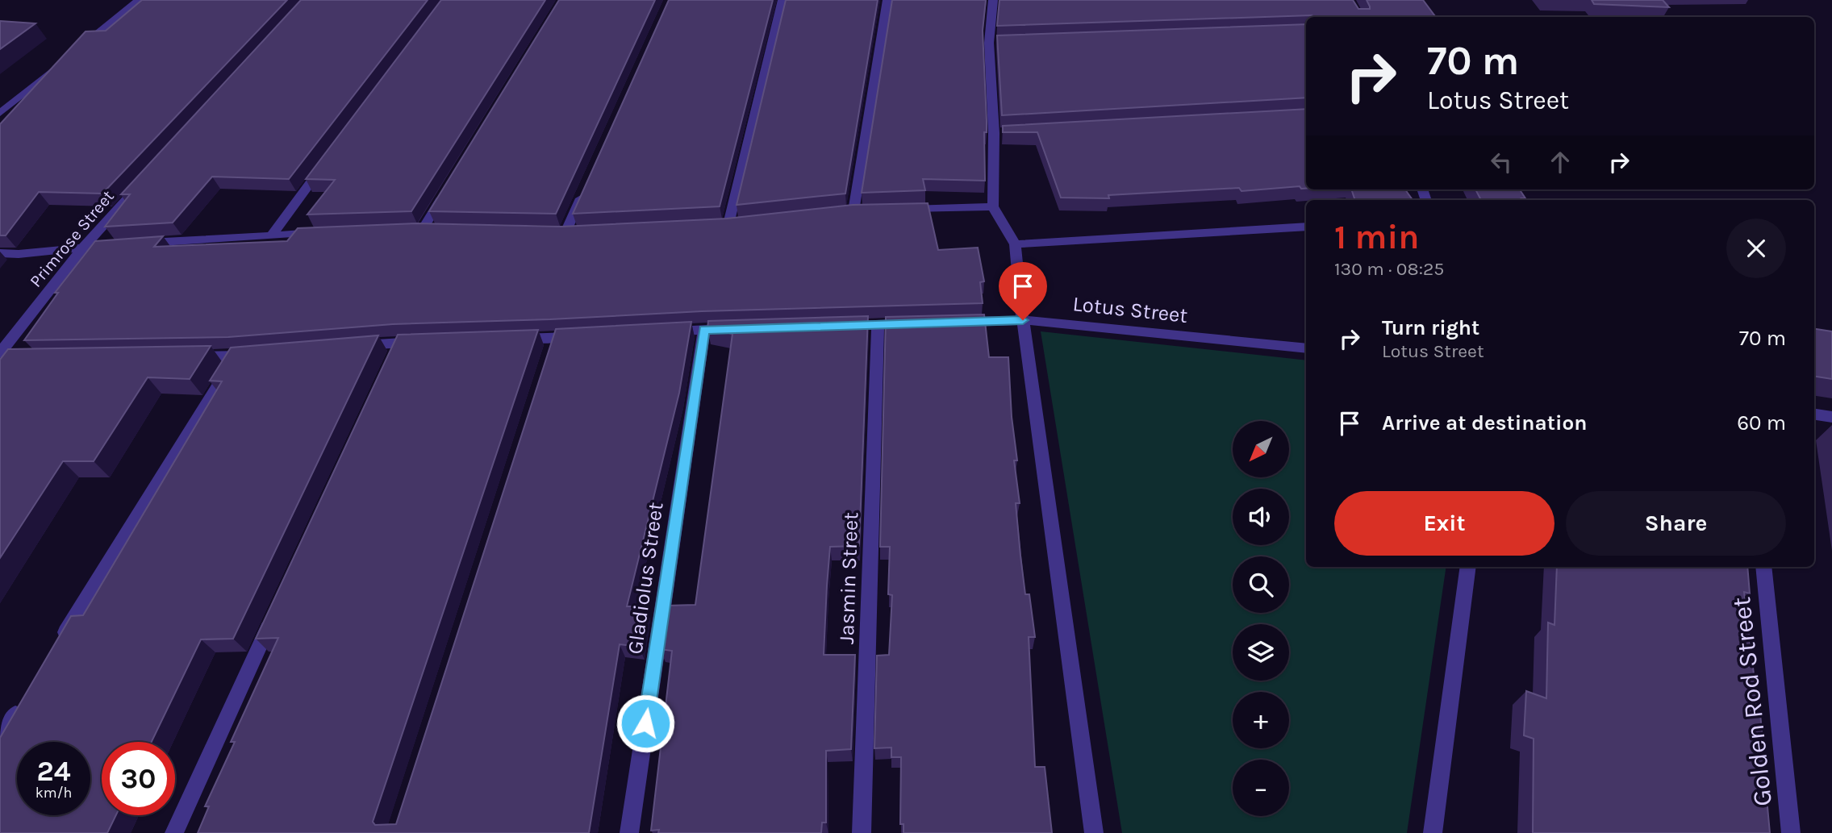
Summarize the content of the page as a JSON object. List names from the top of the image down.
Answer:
{
  "streets": {
    "street": [
      "Primrose Street",
      "Lotus Street",
      "Gladiolus Street",
      "Jasmin Street",
      "Golden Rod Street"
    ]
  },
  "north": "bottom left",
  "page": {
    "turn": ["70 m", "Lotus Street"],
    "heading": ["1 min", "130 m · 08:25"],
    "list": [
      {
        "name": "Turn right",
        "note": "Lotus Street",
        "value": "70 m"
      },
      {
        "name": "Arrive at destination",
        "value": "60 m"
      }
    ],
    "map_buttons": ["+", "−"],
    "buttons": ["Exit", "Share"],
    "speed": "24 km/h",
    "limit": "30"
  }
}
